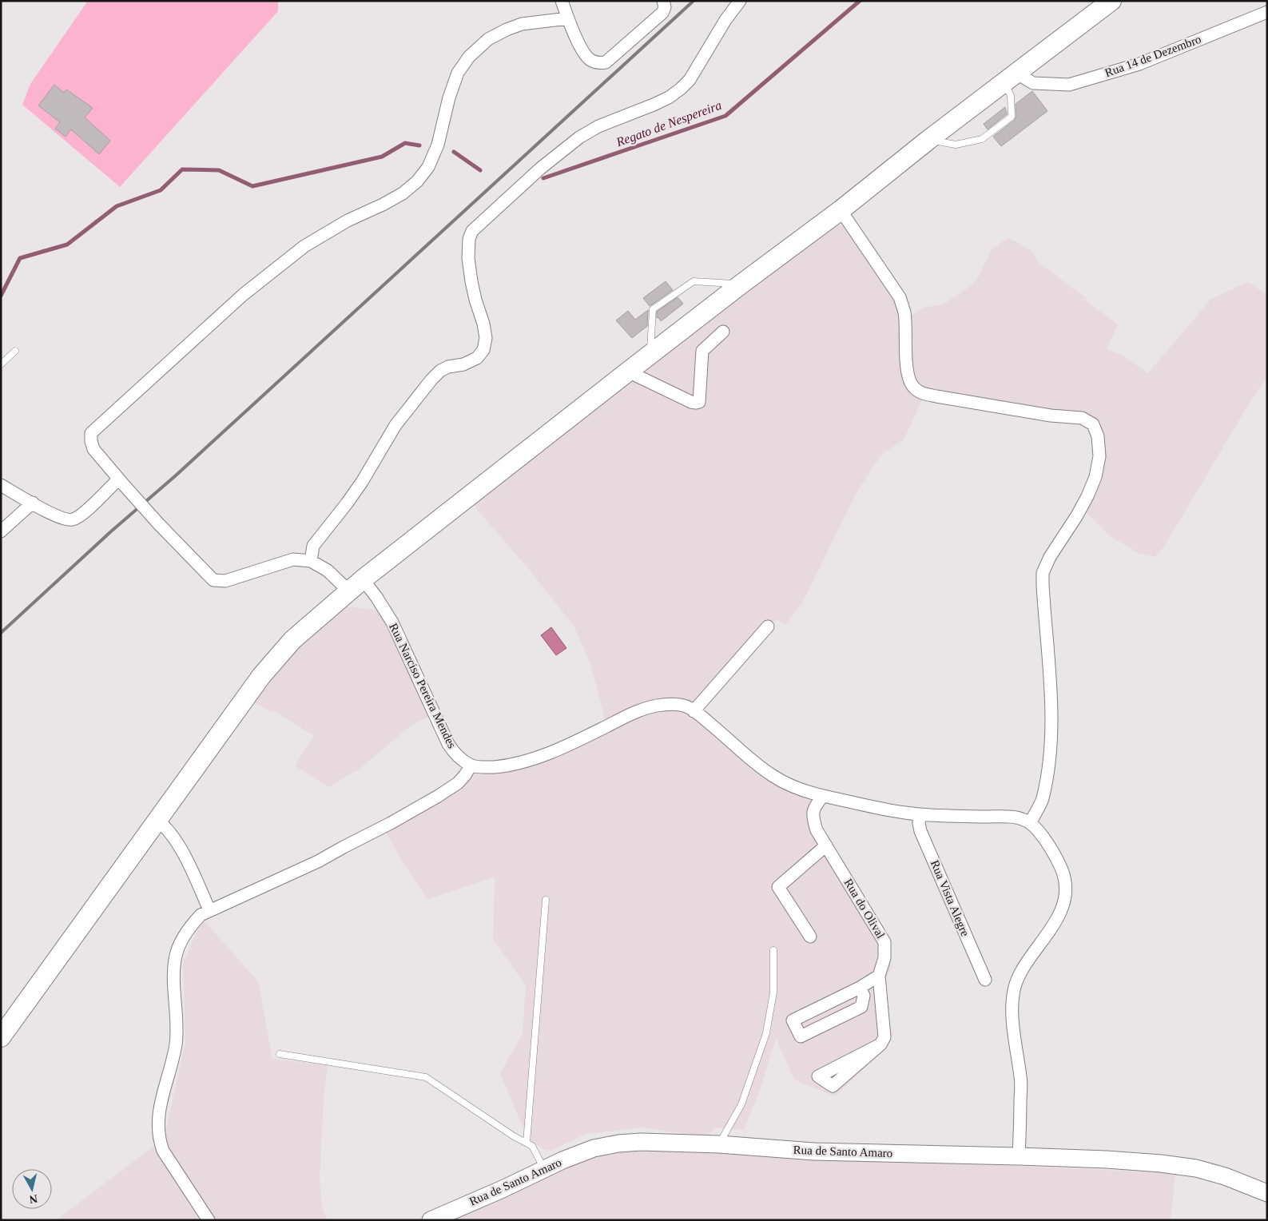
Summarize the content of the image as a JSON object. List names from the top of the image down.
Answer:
{
  "streets": {
    "street": [
      "Rua 14 de Dezembro",
      "Rua Narciso Pereira Mendes",
      "Rua Vista Alegre",
      "Rua do Olival",
      "Rua de Santo Amaro"
    ]
  },
  "water": ["Regato de Nespereira"],
  "north": "bottom"
}
